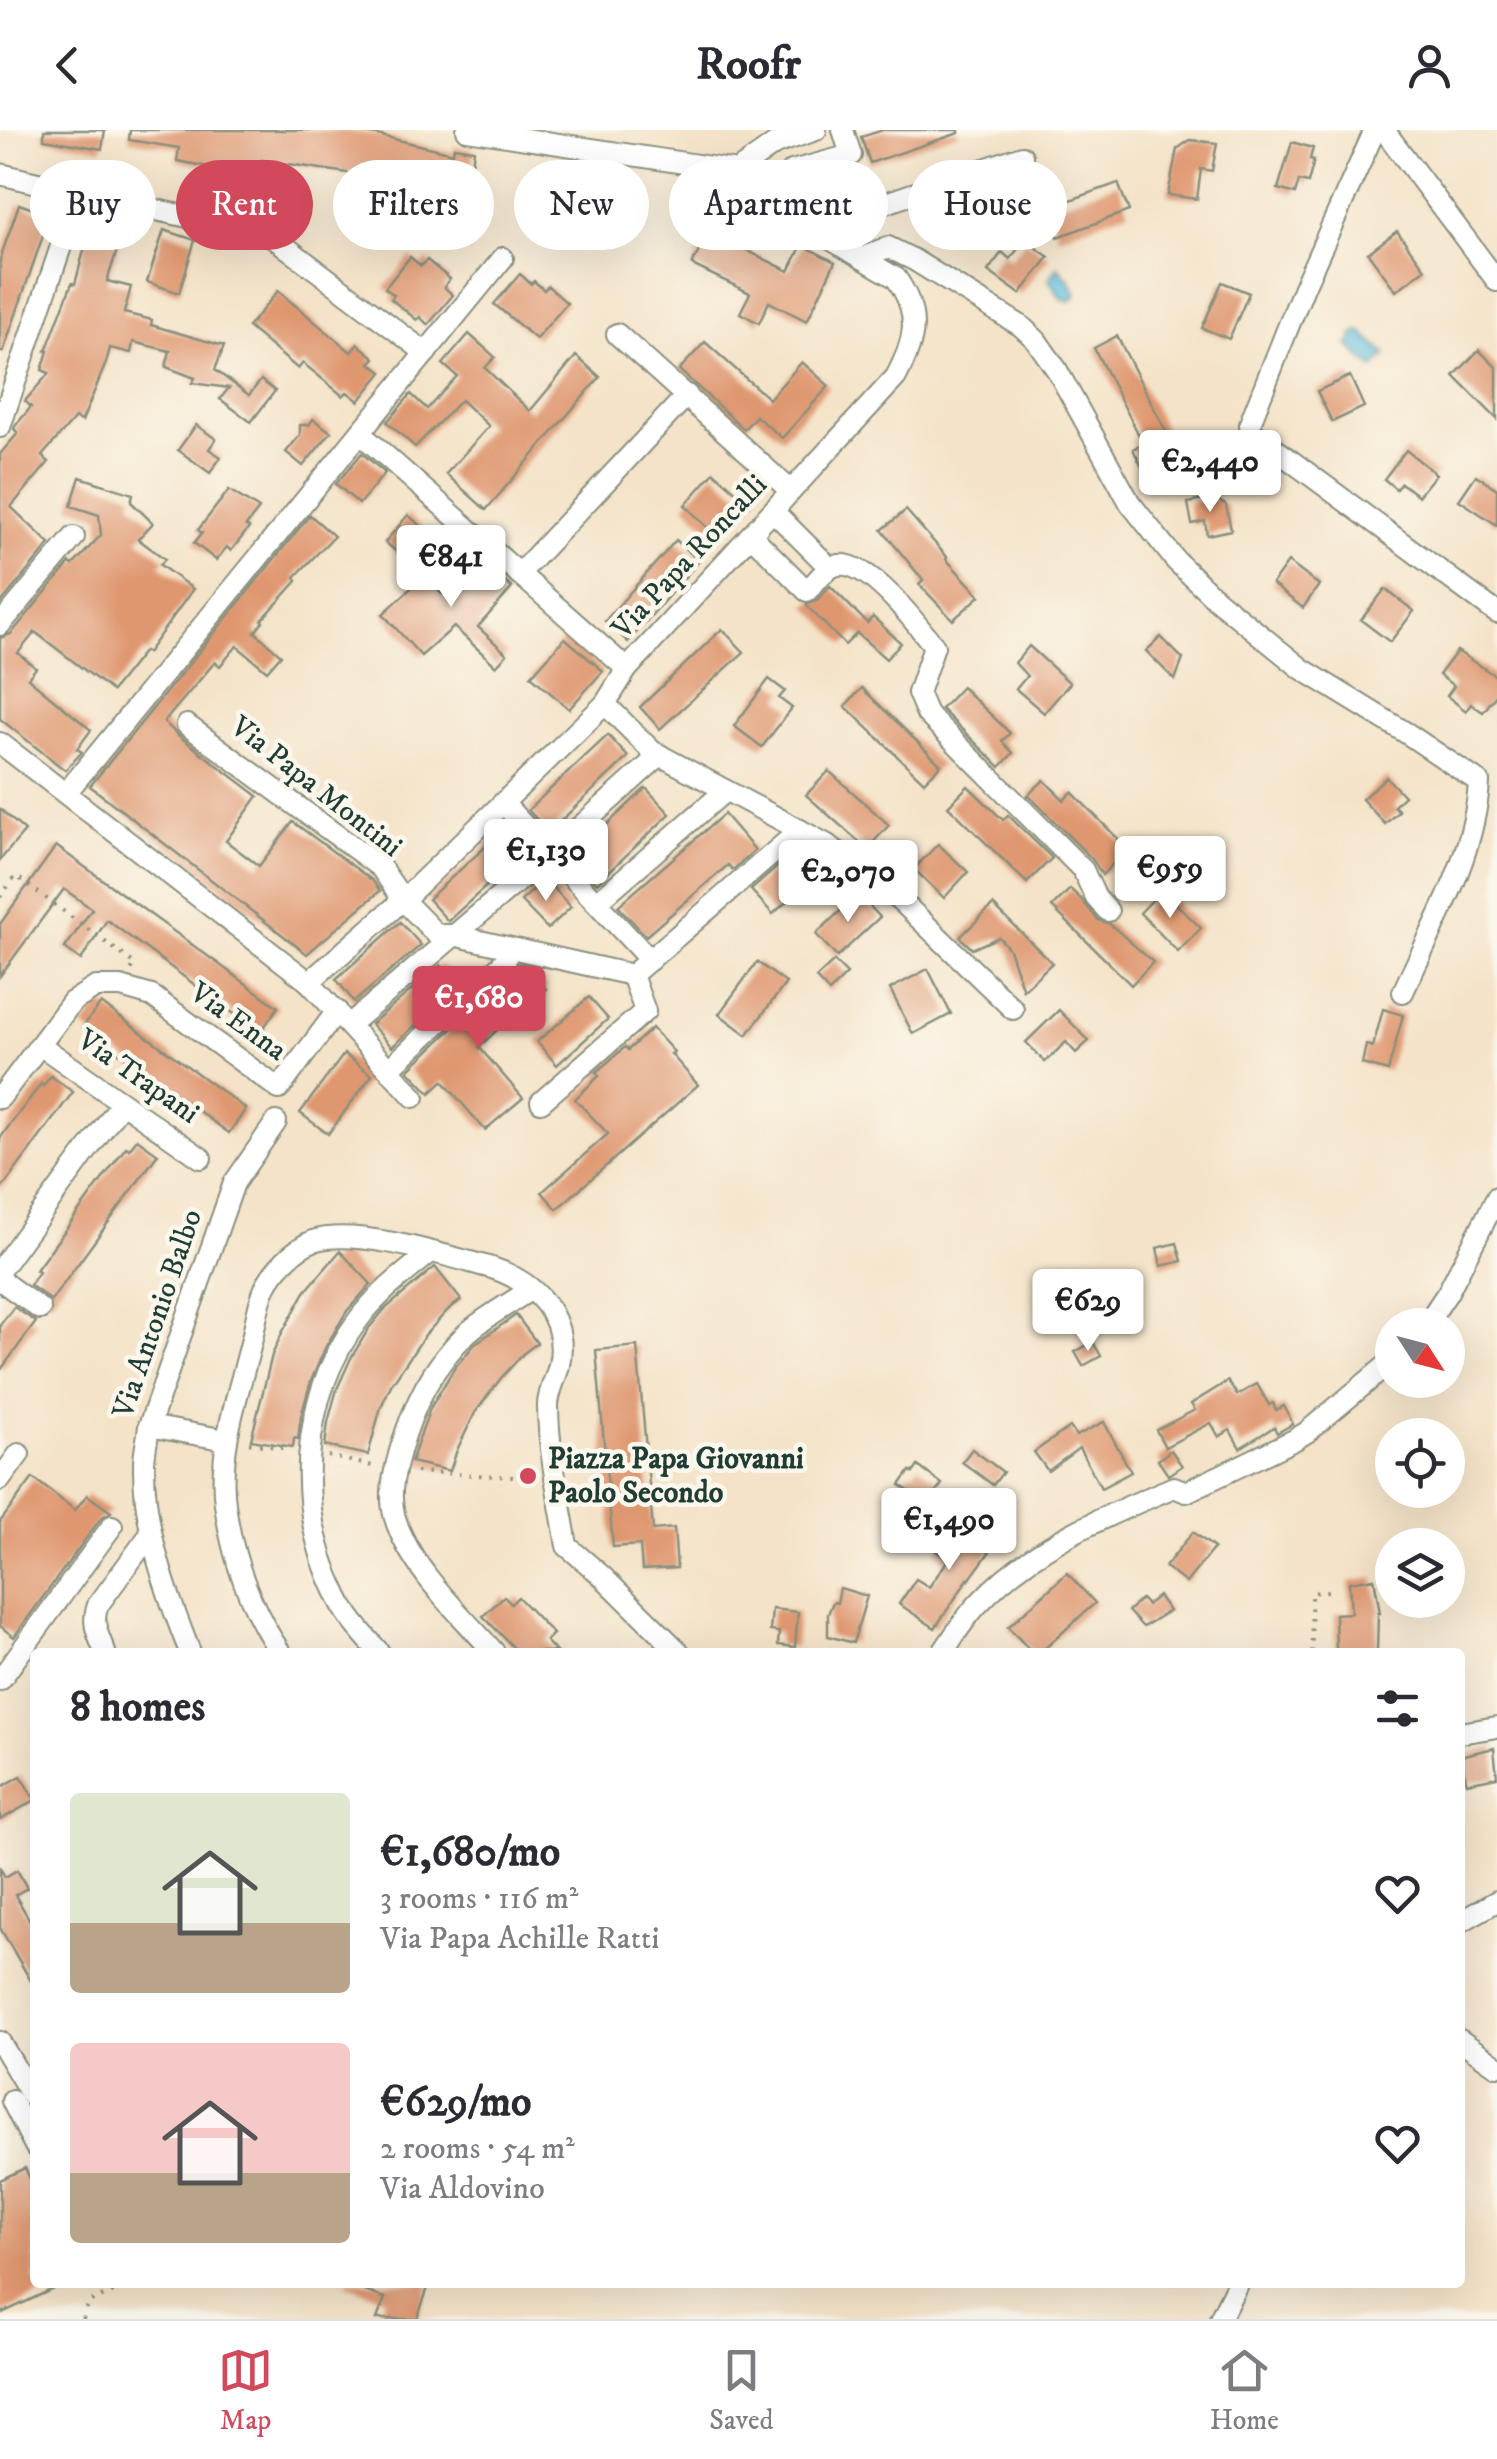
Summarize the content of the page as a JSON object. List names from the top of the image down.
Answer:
{
  "streets": {
    "street": [
      "Via Papa Roncalli",
      "Via Papa Montini",
      "Via Enna",
      "Via Trapani",
      "Via Antonio Balbo"
    ]
  },
  "crossings": [
    ["Via Papa Roncalli", "Via Papa Montini"]
  ],
  "places": ["Piazza Papa Giovanni Paolo Secondo"],
  "north": "bottom right",
  "page": {
    "header": "Roofr",
    "chip": [
      "Buy",
      "Rent",
      "Filters",
      "New",
      "Apartment",
      "House"
    ],
    "price": [
      "€2,440",
      "€841",
      "€1,130",
      "€959",
      "€2,070",
      "€1,680",
      "€629",
      "€1,490"
    ],
    "heading": "8 homes",
    "list": [
      {
        "name": "€1,680/mo",
        "note": "3 rooms · 116 m² · Via Papa Achille Ratti"
      },
      {
        "name": "€629/mo",
        "note": "2 rooms · 54 m² · Via Aldovino"
      }
    ],
    "tabs": ["Map", "Saved", "Home"]
  }
}
